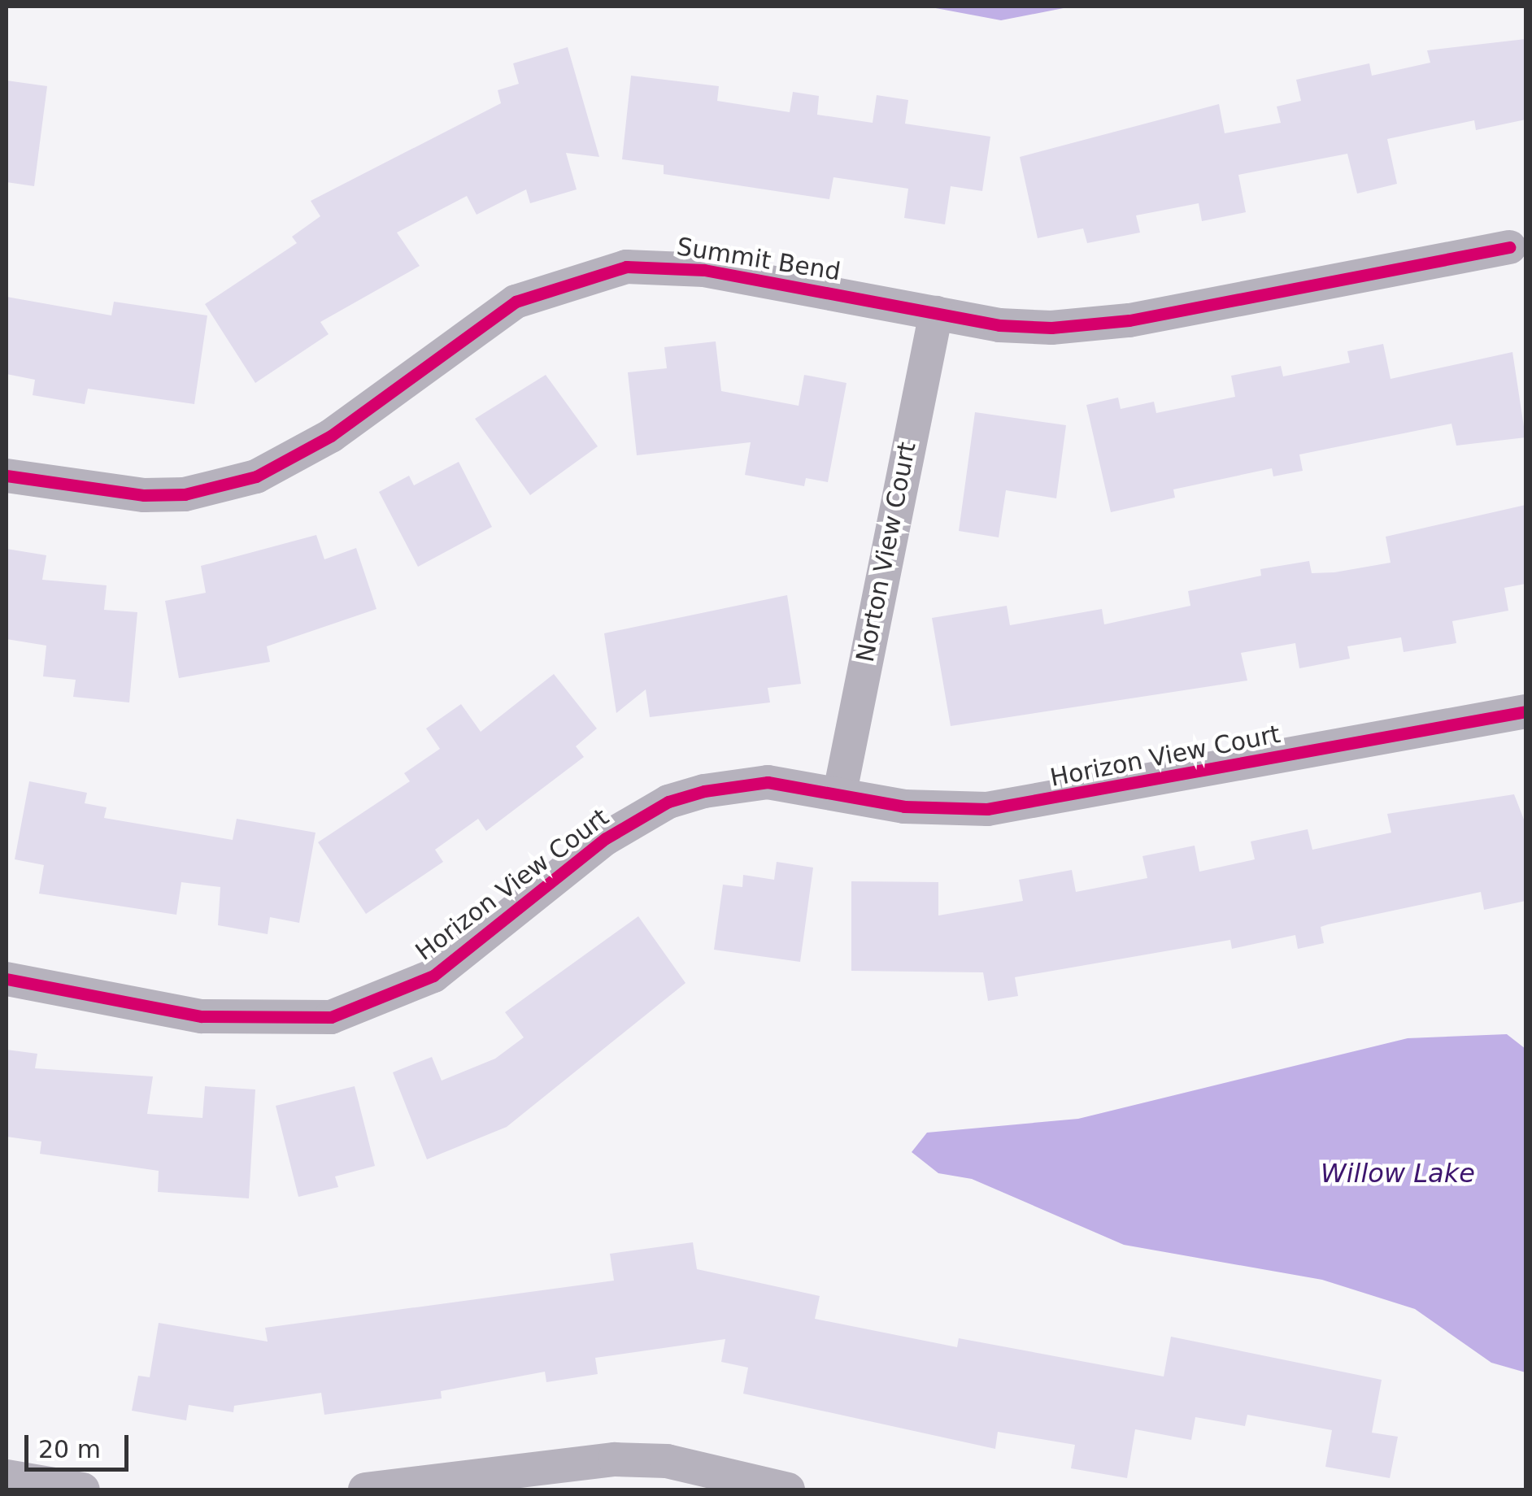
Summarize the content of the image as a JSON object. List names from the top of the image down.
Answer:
{
  "streets": {
    "street": ["Summit Bend", "Norton View Court", "Horizon View Court"]
  },
  "crossings": [
    ["Summit Bend", "Norton View Court"],
    ["Norton View Court", "Horizon View Court"]
  ],
  "water": ["Willow Lake"],
  "scale_bar": "20 m"
}
